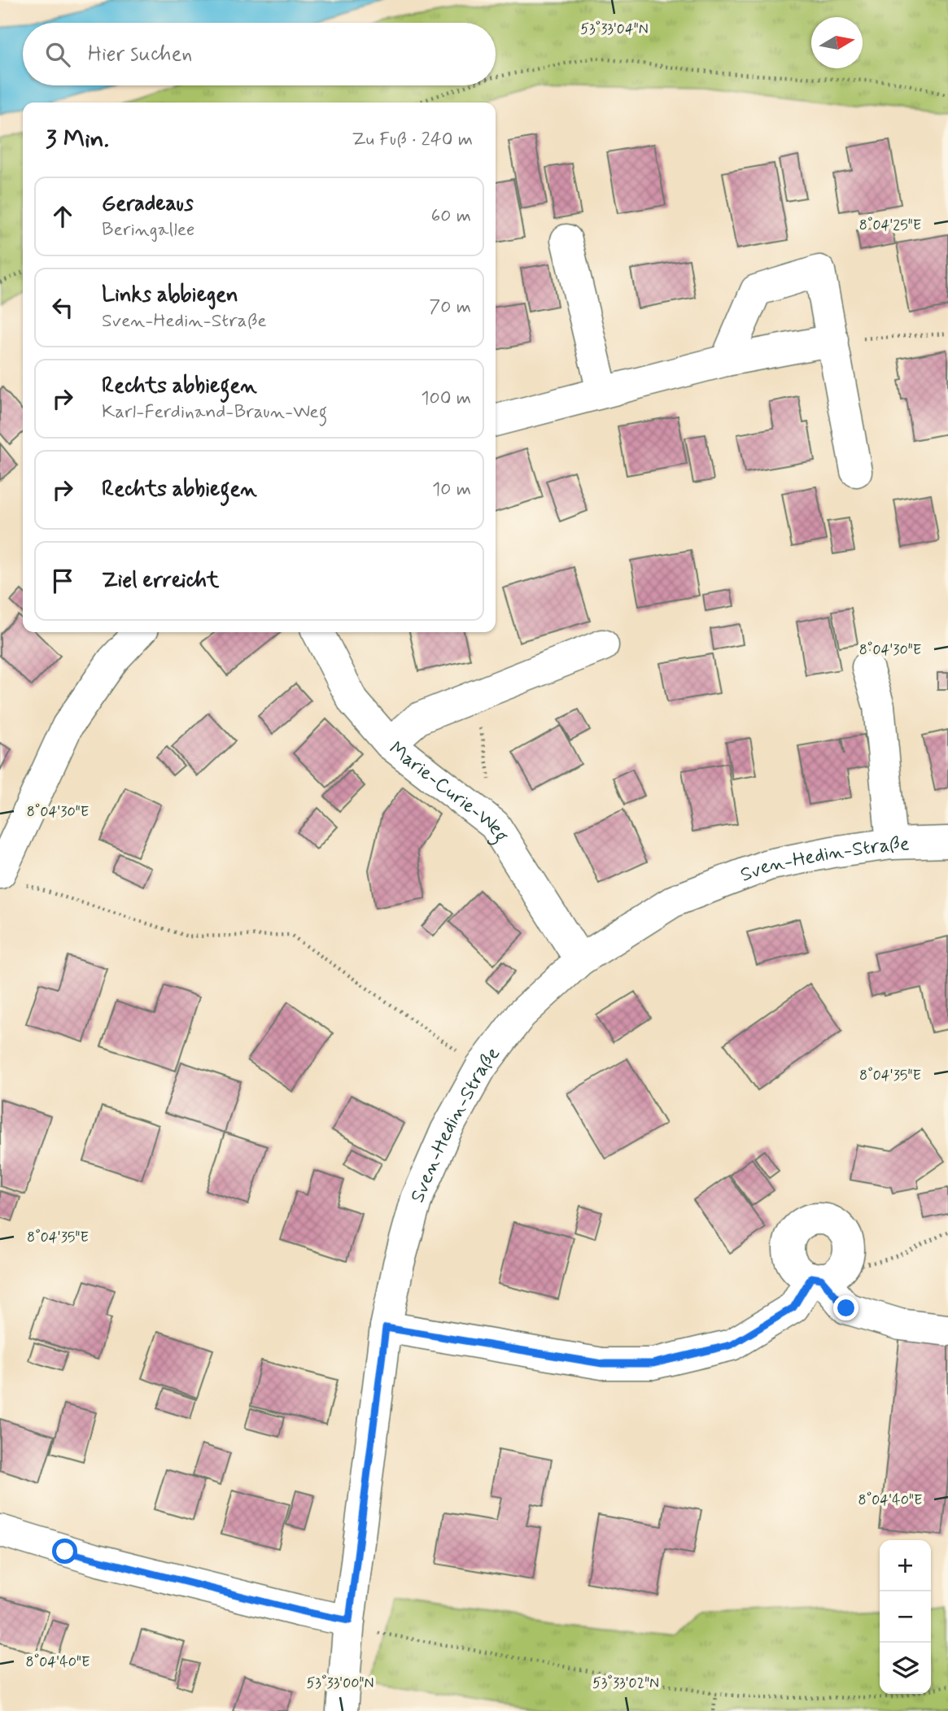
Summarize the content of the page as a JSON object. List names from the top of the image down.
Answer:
{
  "streets": {
    "street": ["Marie-Curie-Weg", "Sven-Hedin-Straße"]
  },
  "crossings": [
    ["Marie-Curie-Weg", "Sven-Hedin-Straße"]
  ],
  "north": "right",
  "page": {
    "search": "Hier suchen",
    "heading": ["3 Min.", "Zu Fuß · 240 m"],
    "list": [
      ["Geradeaus", "Beringallee", "60 m"],
      ["Links abbiegen", "Sven-Hedin-Straße", "70 m"],
      ["Rechts abbiegen", "Karl-Ferdinand-Braun-Weg", "100 m"],
      ["Rechts abbiegen", "10 m"],
      "Ziel erreicht"
    ],
    "map_buttons": ["+", "−"]
  },
  "coordinates": [
    "53°33'04\"N",
    "8°04'25\"E",
    "8°04'30\"E",
    "8°04'35\"E",
    "8°04'40\"E",
    "53°33'00\"N",
    "53°33'02\"N"
  ]
}
